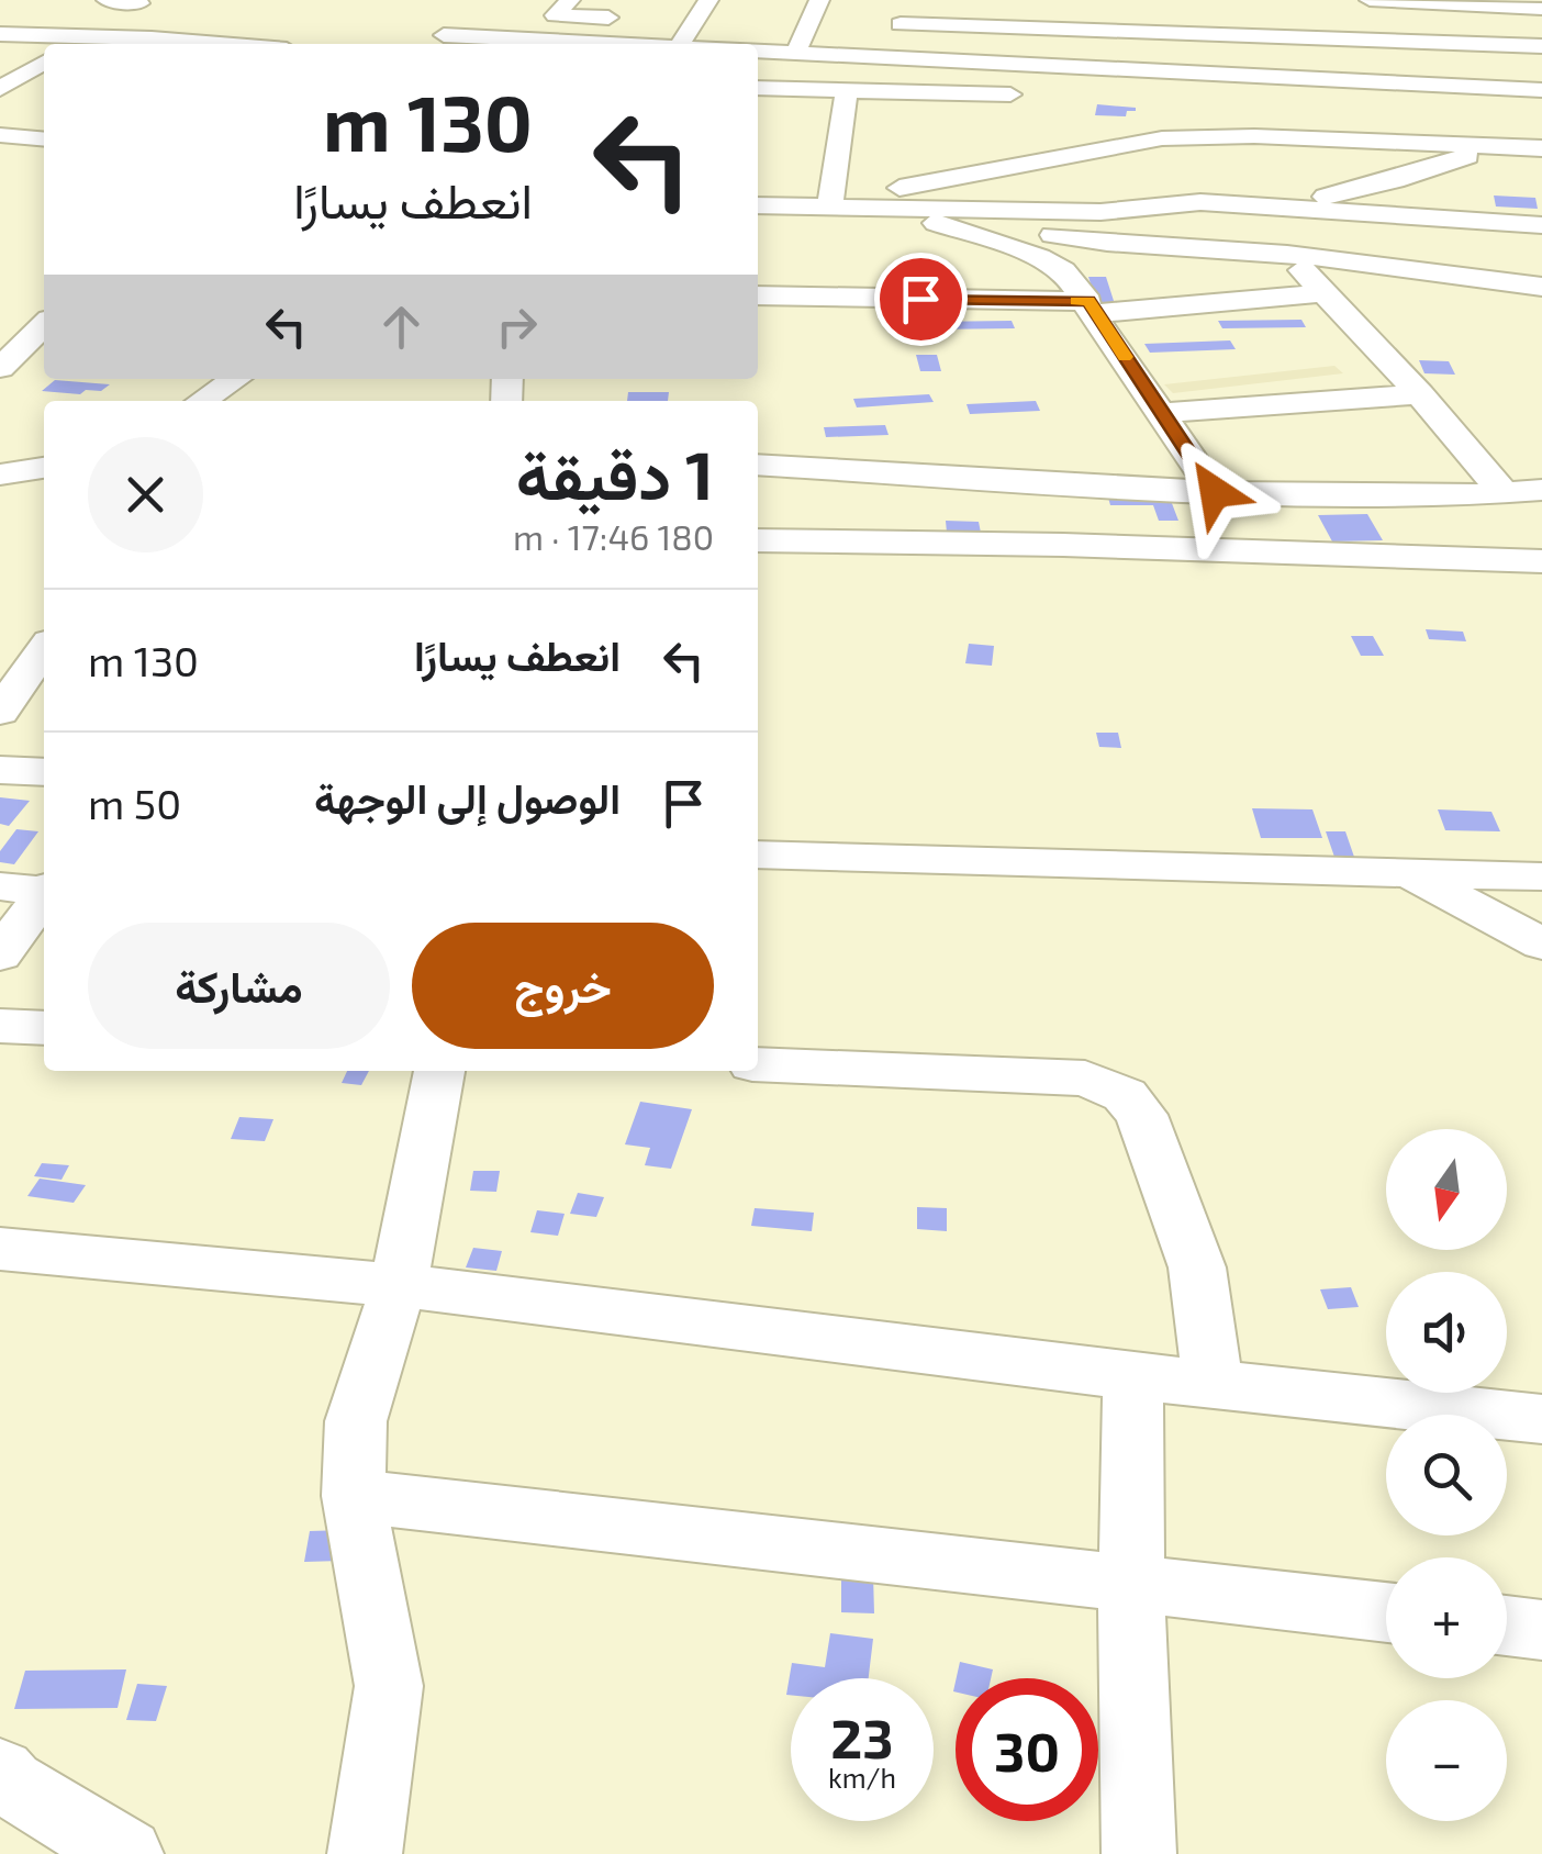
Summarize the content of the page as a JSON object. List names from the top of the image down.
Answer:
{
  "north": "bottom",
  "page": {
    "turn": ["130 m", "انعطف يسارًا"],
    "heading": ["1 دقيقة", "180 m · 17:46"],
    "list": [
      {
        "name": "انعطف يسارًا",
        "value": "130 m"
      },
      {
        "name": "الوصول إلى الوجهة",
        "value": "50 m"
      }
    ],
    "buttons": ["خروج", "مشاركة"],
    "map_buttons": ["+", "−"],
    "speed": "23 km/h",
    "limit": "30"
  }
}
